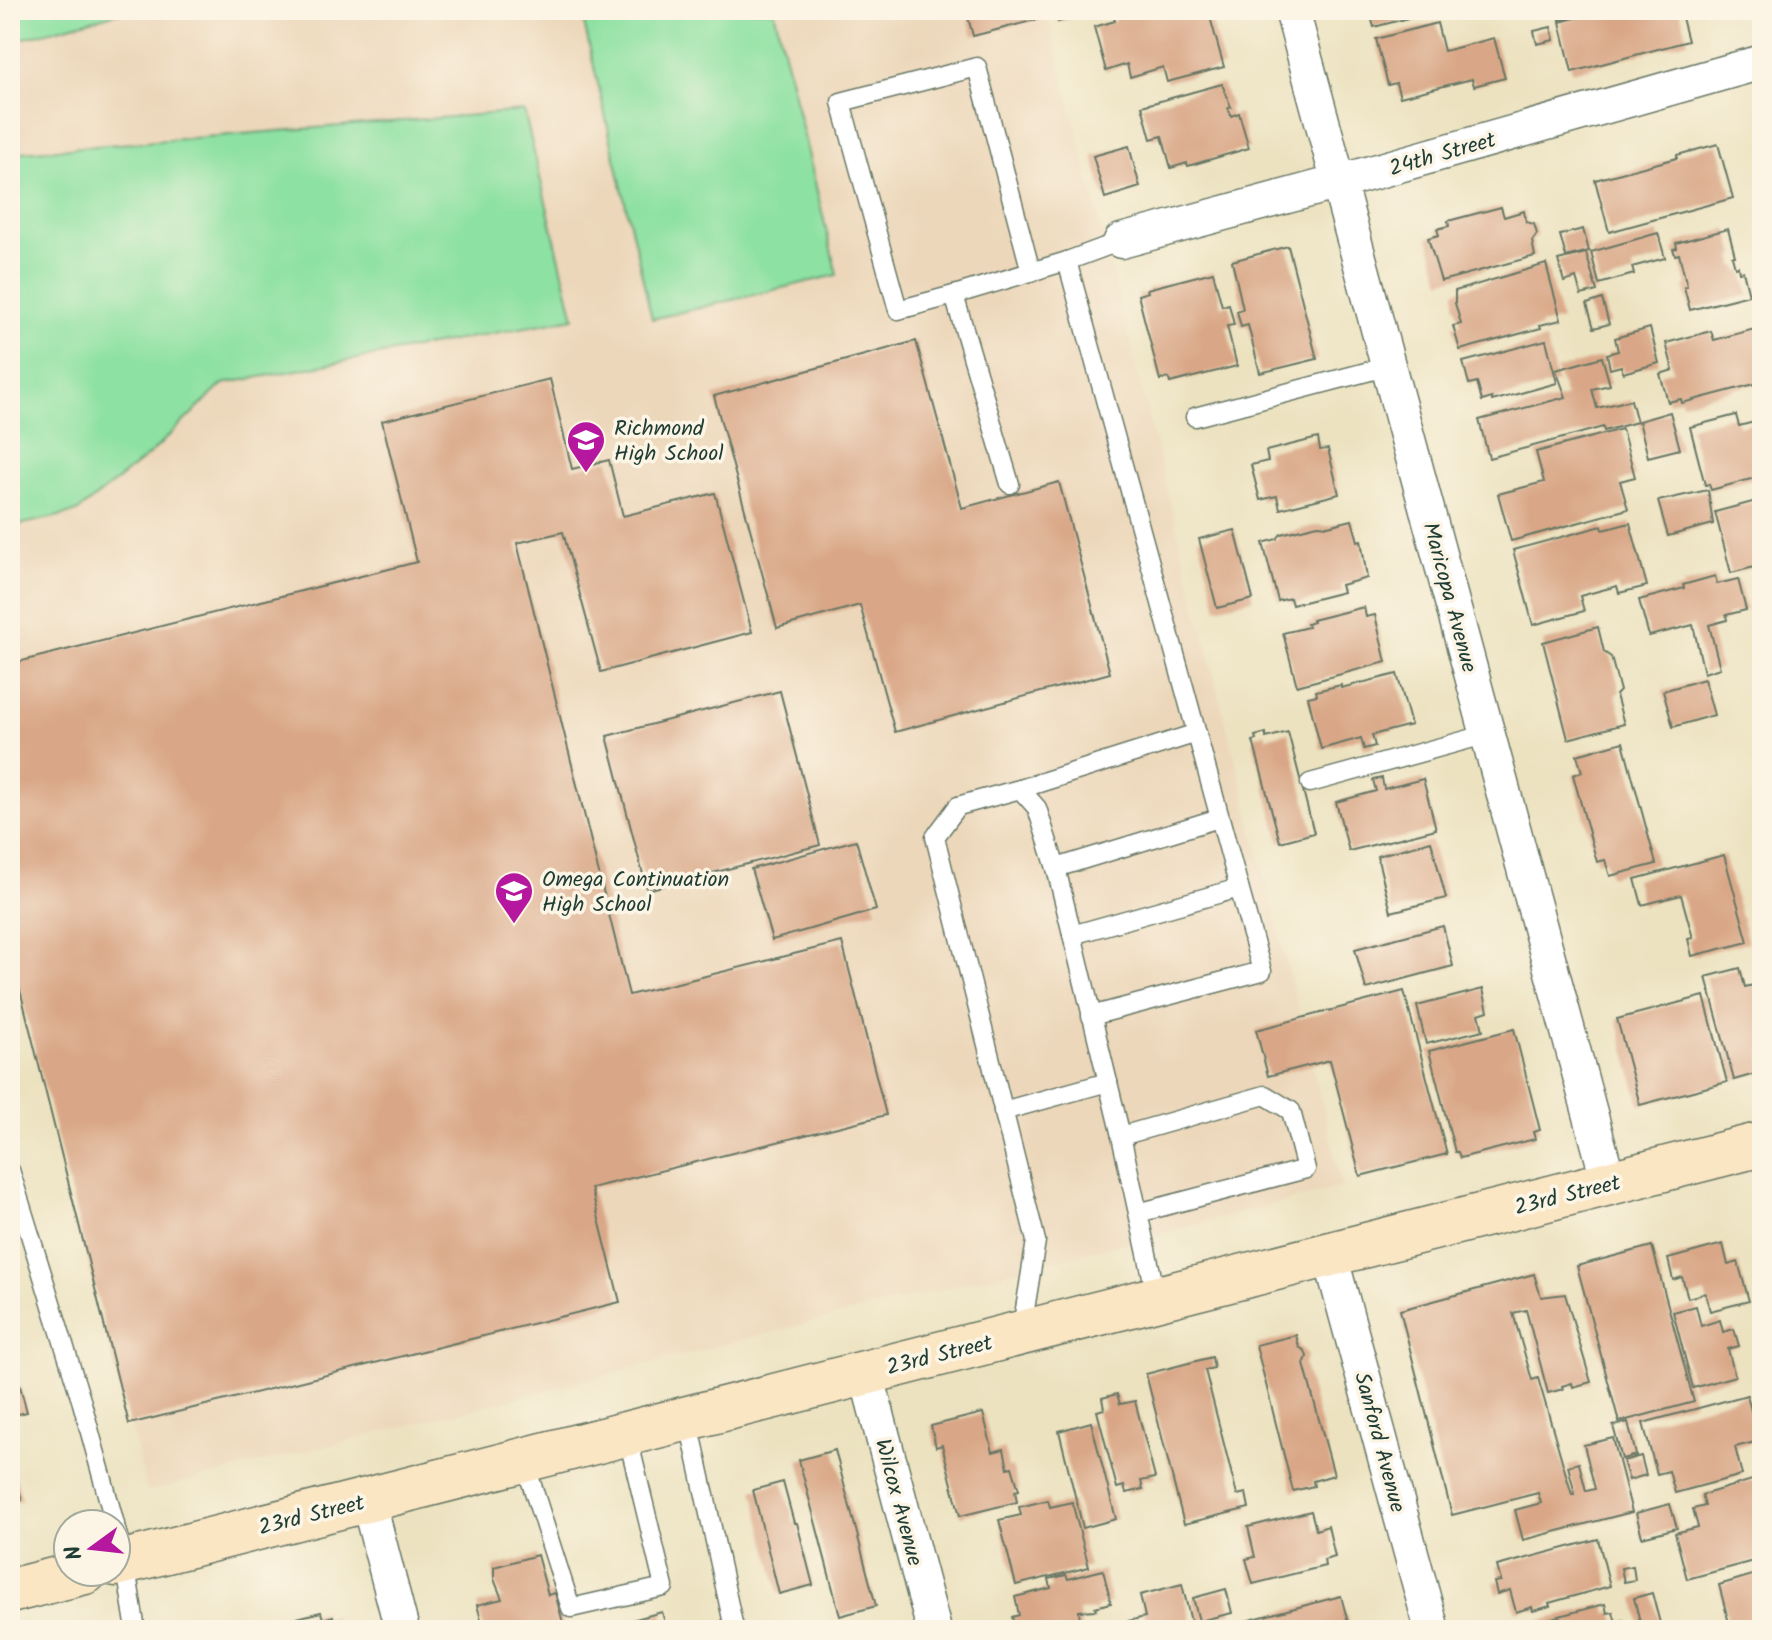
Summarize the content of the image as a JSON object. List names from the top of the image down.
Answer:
{
  "streets": {
    "main road": ["23rd Street"],
    "street": [
      "24th Street",
      "Maricopa Avenue",
      "Sanford Avenue",
      "Wilcox Avenue"
    ]
  },
  "crossings": [
    ["24th Street", "Maricopa Avenue"],
    ["Maricopa Avenue", "23rd Street"],
    ["23rd Street", "Sanford Avenue"],
    ["23rd Street", "Wilcox Avenue"]
  ],
  "places": {
    "school or university": ["Richmond High School", "Omega Continuation High School"]
  },
  "north": "left"
}
